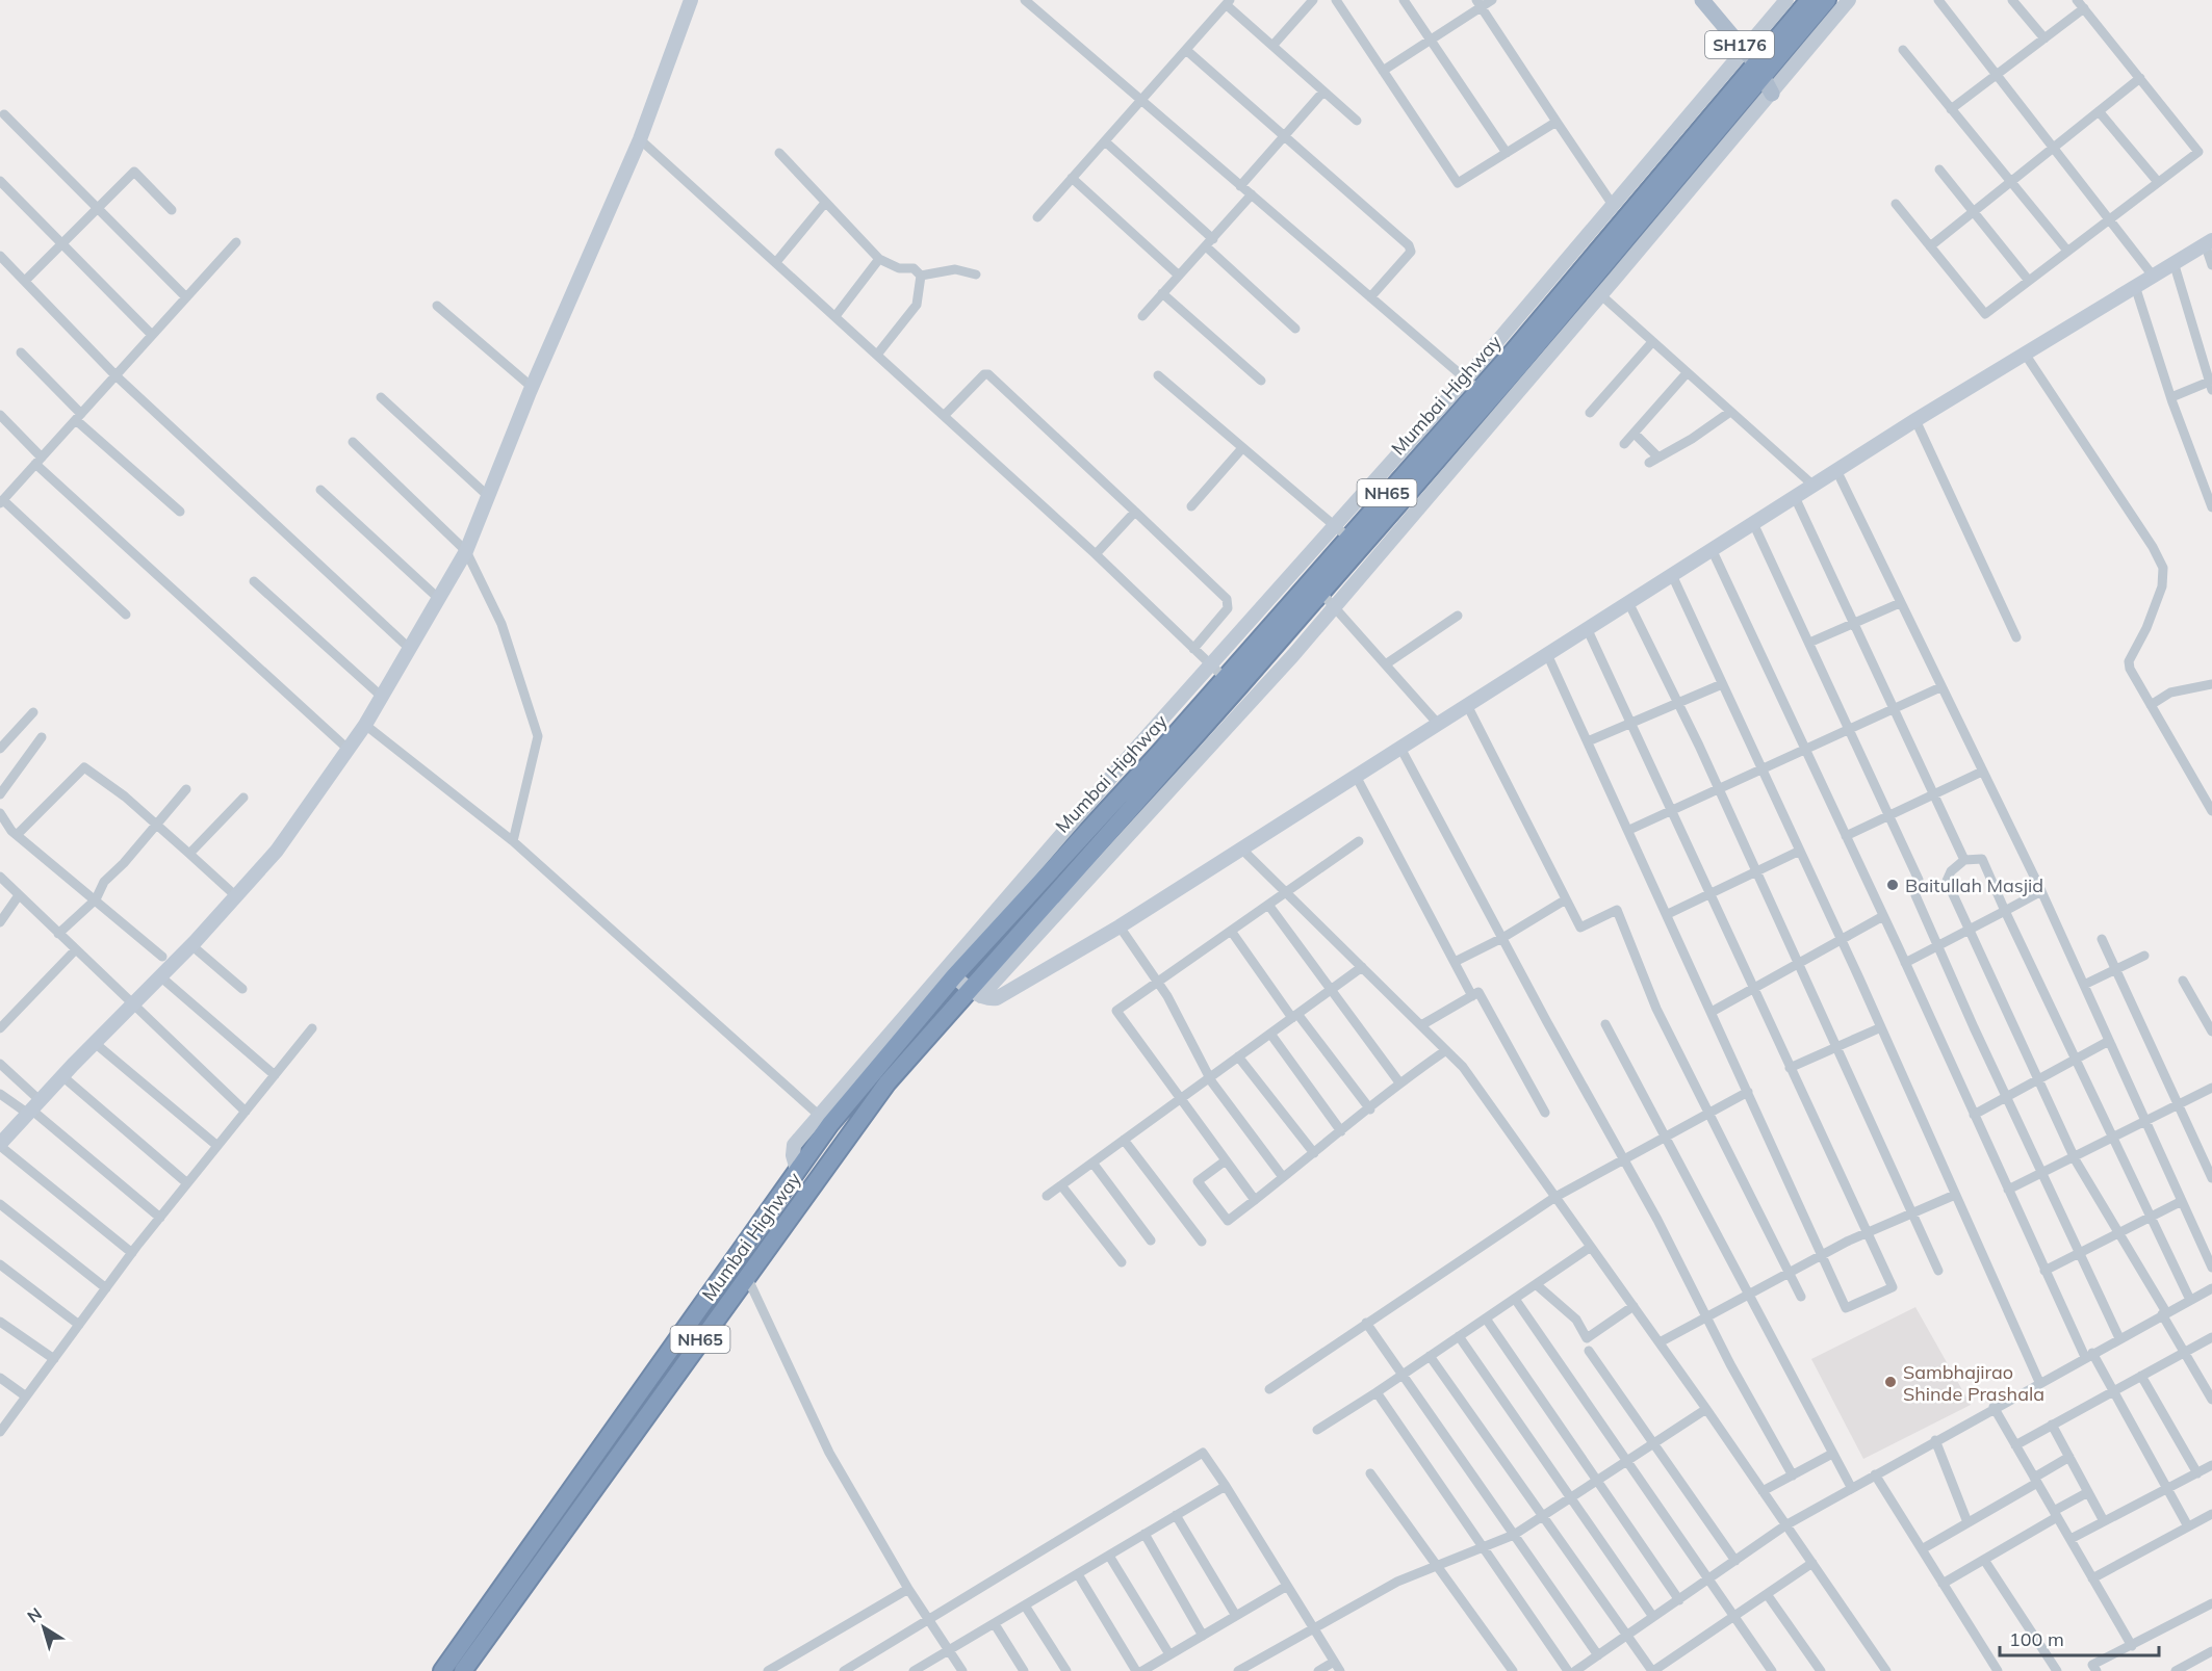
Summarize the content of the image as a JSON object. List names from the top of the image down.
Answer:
{
  "streets": {
    "highway": ["Mumbai Highway", "NH65"],
    "main road": ["SH176"]
  },
  "crossings": [
    ["SH176", "Mumbai Highway"],
    ["Mumbai Highway", "NH65"]
  ],
  "places": ["Baitullah Masjid", "Sambhajirao Shinde Prashala"],
  "scale_bar": "100 m",
  "north": "top left"
}
